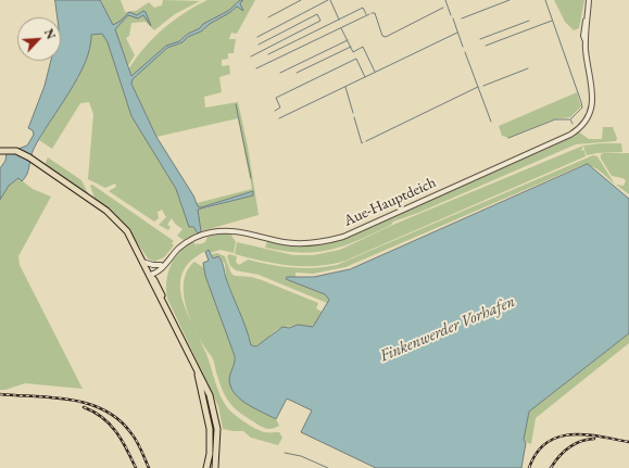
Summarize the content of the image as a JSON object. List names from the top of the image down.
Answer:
{
  "streets": {
    "street": ["Aue-Hauptdeich"]
  },
  "water": ["Finkenwerder Vorhafen"],
  "north": "top right"
}
